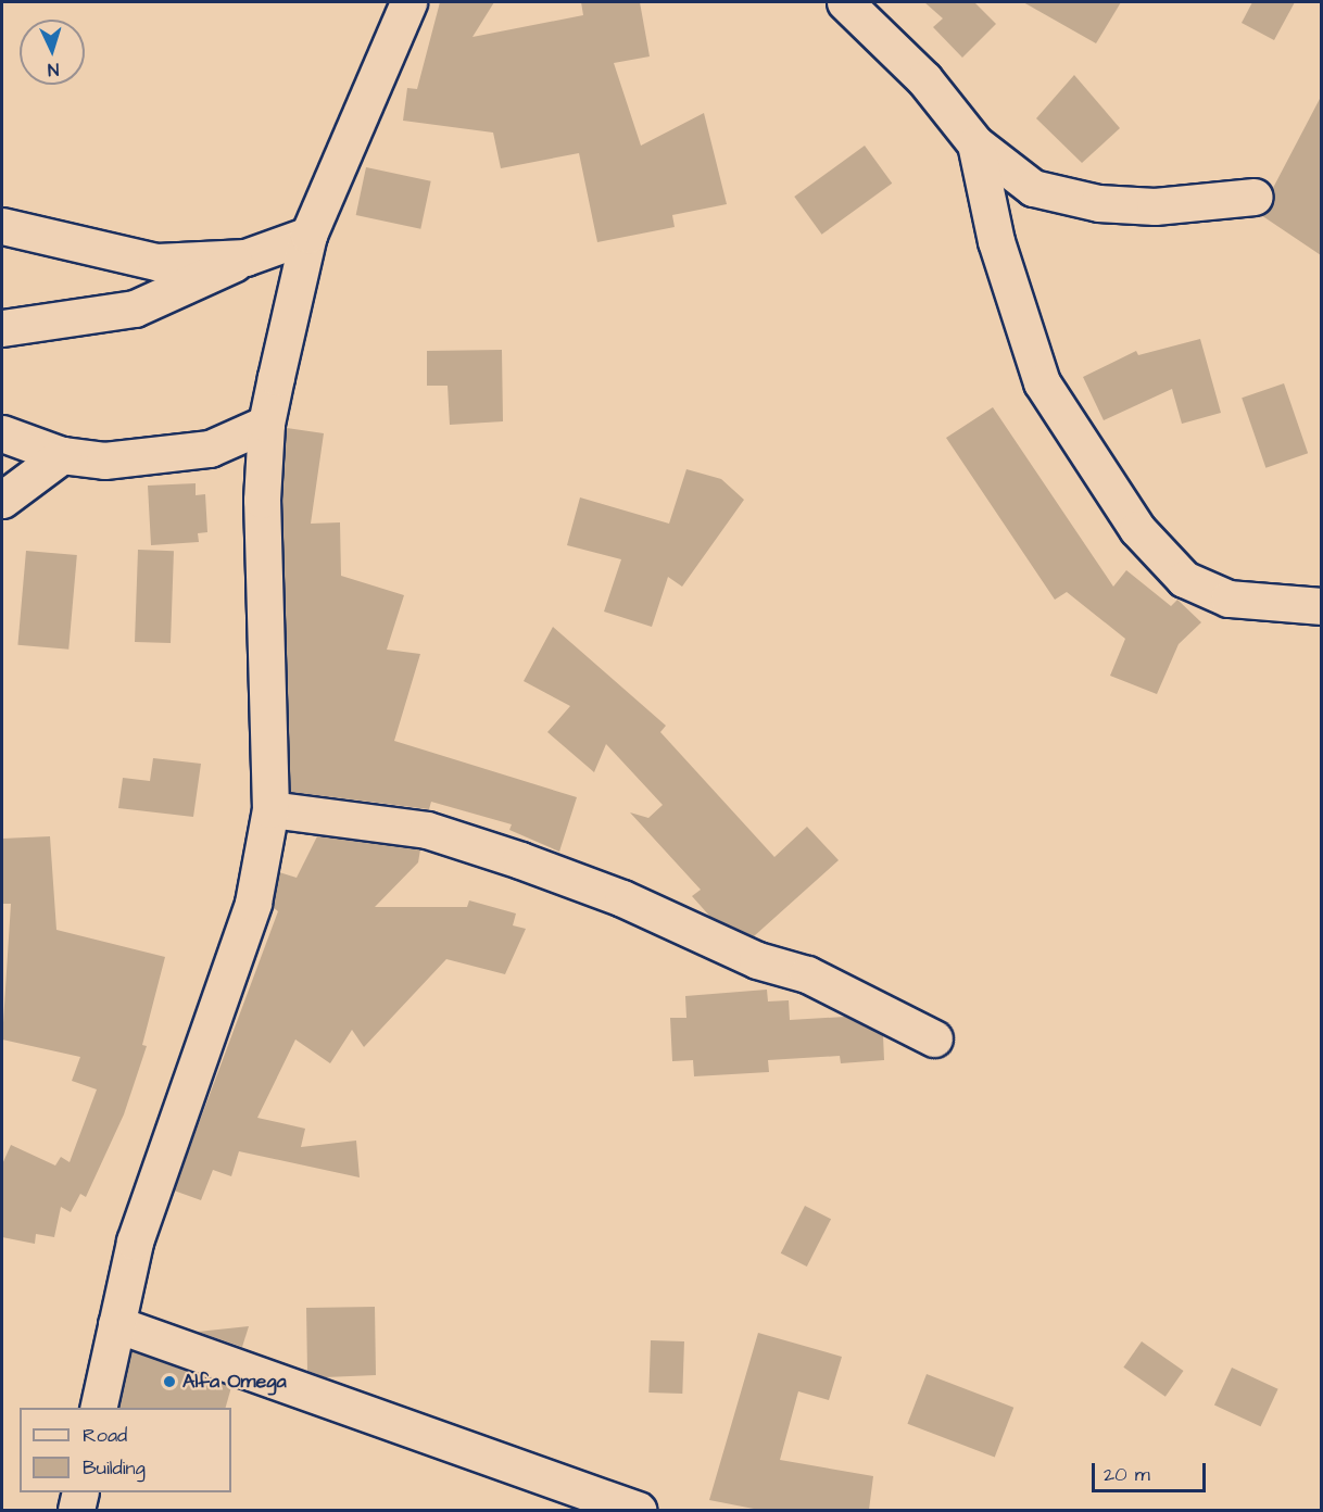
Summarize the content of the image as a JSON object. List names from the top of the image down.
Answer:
{
  "places": ["Alfa Omega"],
  "legend": ["Road", "Building"],
  "scale_bar": "20 m",
  "north": "bottom"
}
